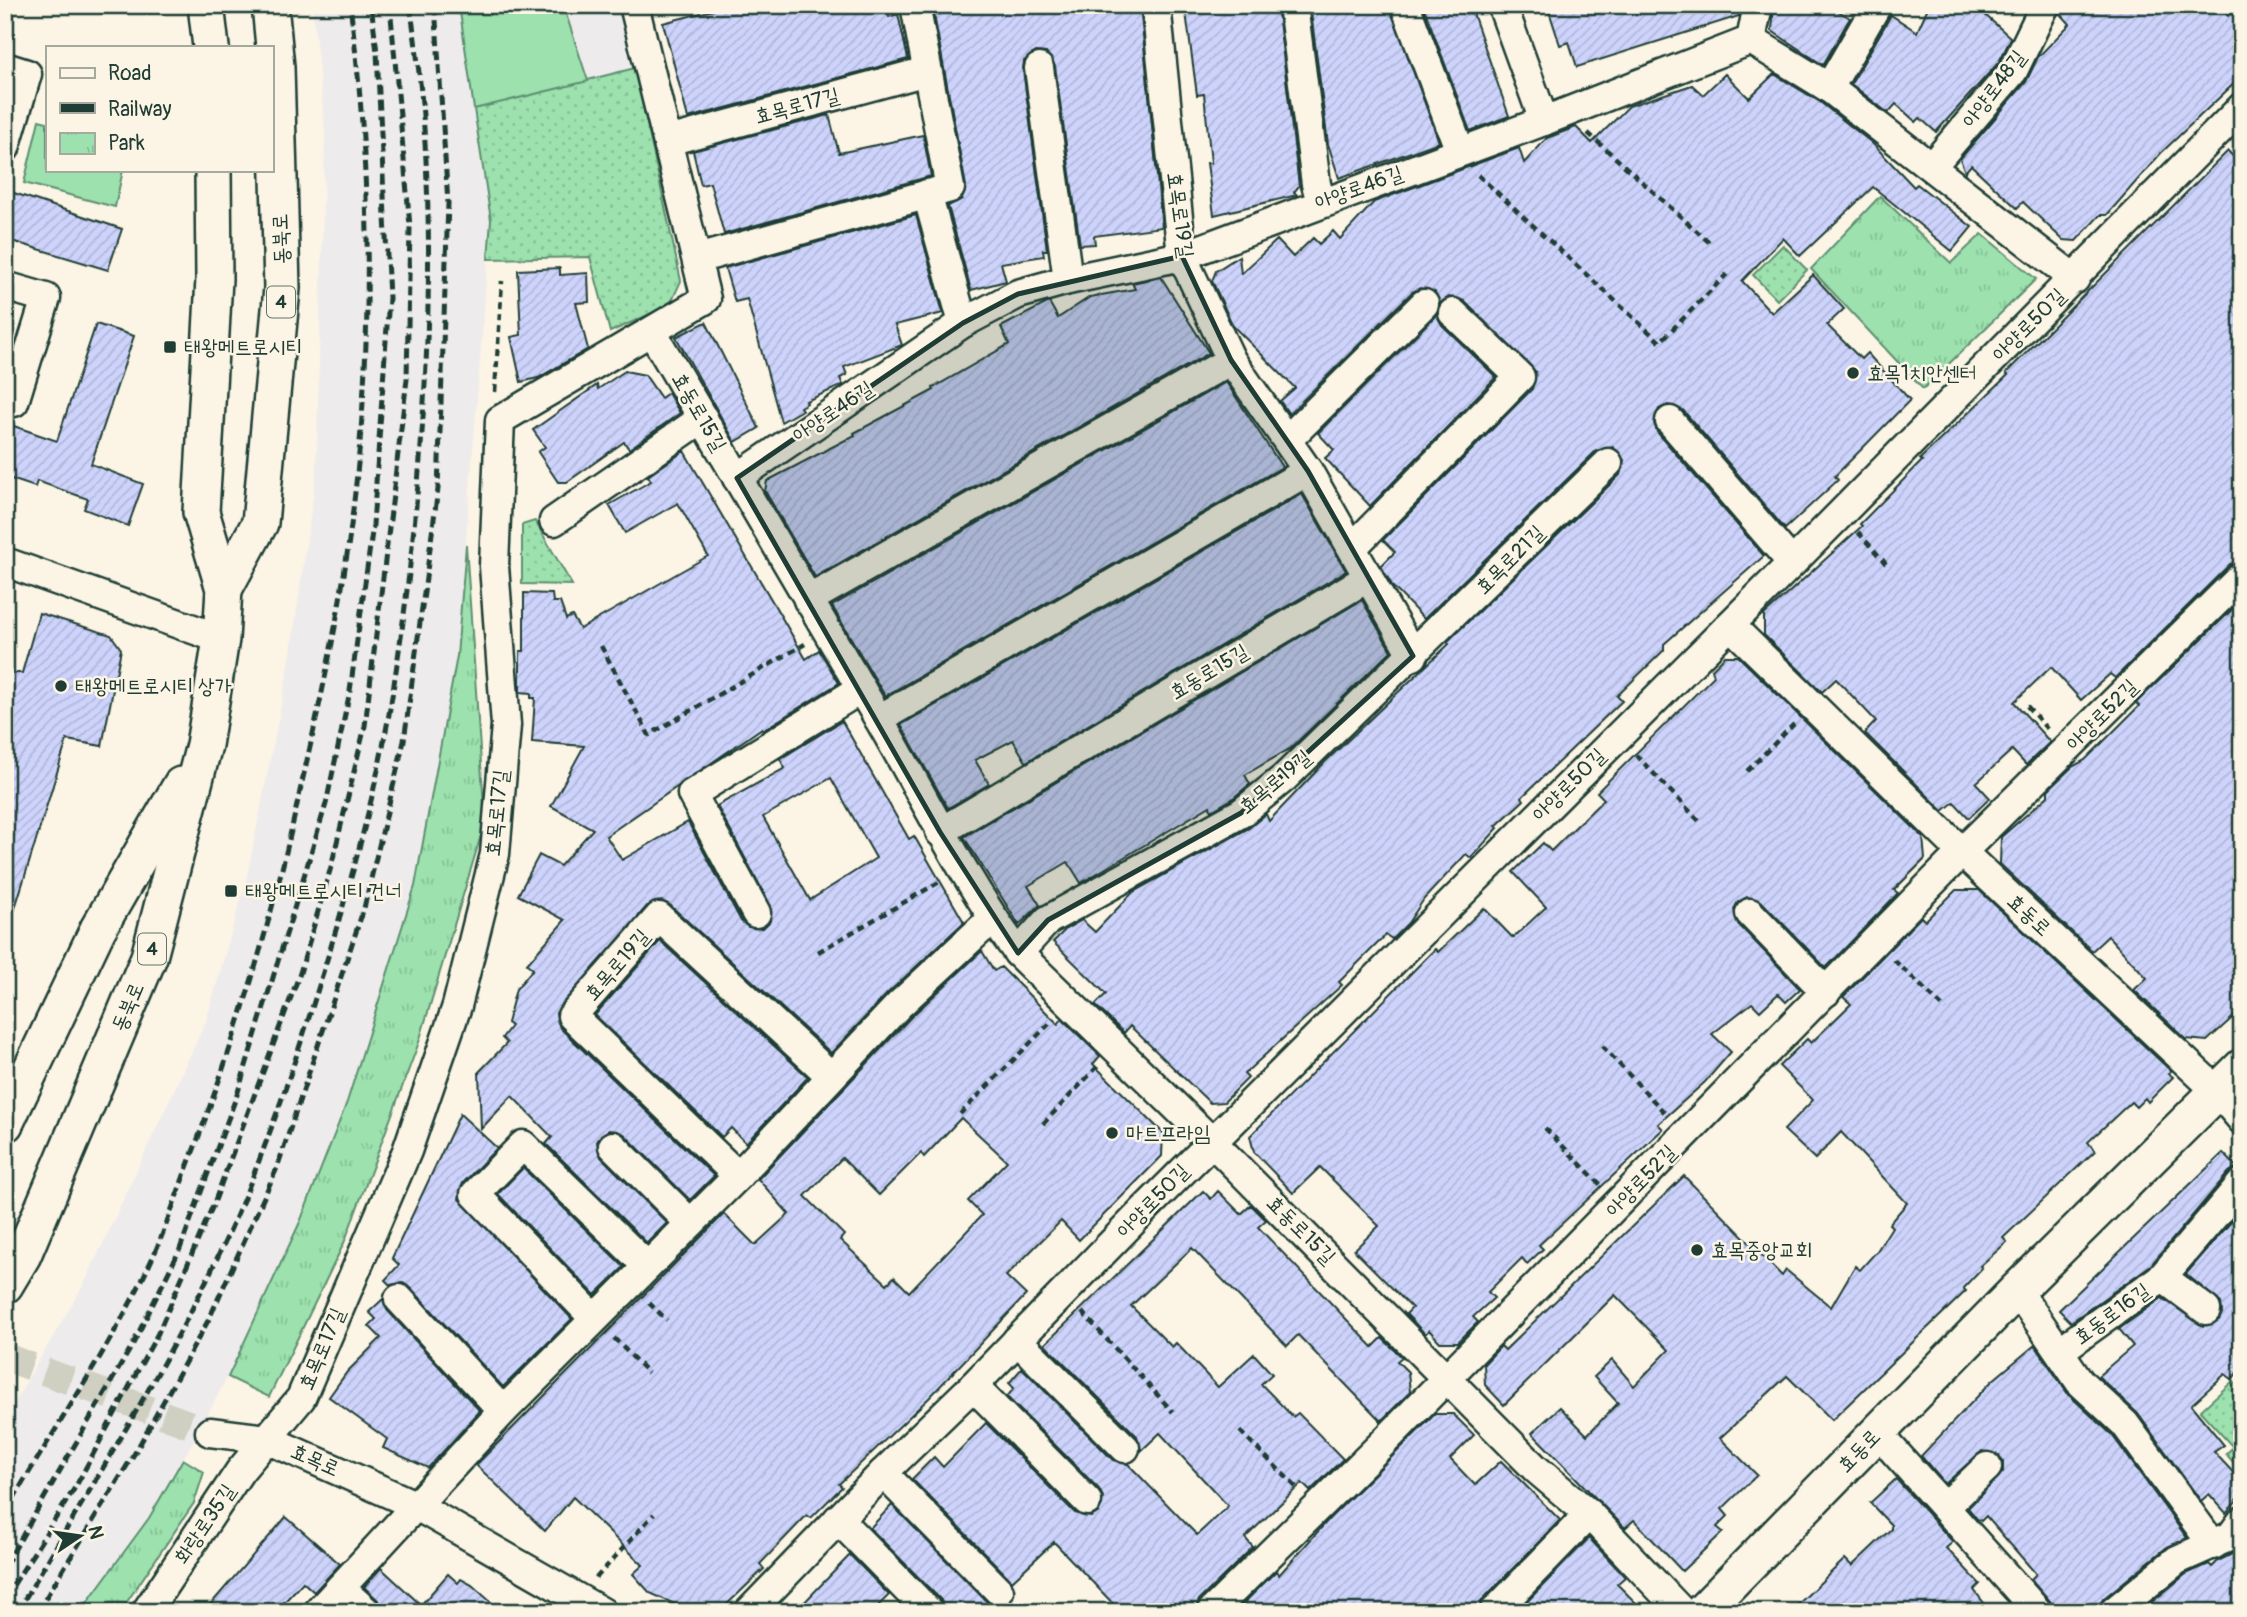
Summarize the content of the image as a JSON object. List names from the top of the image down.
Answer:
{
  "streets": {
    "main road": ["동북로", "4", "효동로"],
    "street": [
      "아양로48길",
      "효목로17길",
      "아양로46길",
      "효목로19길",
      "아양로50길",
      "효동로15길",
      "효목로21길",
      "아양로52길",
      "효동로16길",
      "효목로",
      "화랑로35길"
    ]
  },
  "crossings": [
    ["아양로48길", "아양로50길"],
    ["효목로17길", "효목로"],
    ["효목로17길", "화랑로35길"],
    ["아양로46길", "효목로19길"],
    ["아양로46길", "효동로15길"],
    ["효목로19길", "효동로15길"],
    ["효목로19길", "효목로21길"],
    ["아양로50길", "효동로15길"],
    ["효동로15길", "아양로52길"],
    ["아양로52길", "효동로"],
    ["효목로", "화랑로35길"]
  ],
  "places": {
    "transit": ["태왕메트로시티", "태왕메트로시티 건너"],
    "other": [
      "효목1치안센터",
      "태왕메트로시티 상가",
      "마트프라임",
      "효목중앙교회"
    ]
  },
  "legend": ["Road", "Railway", "Park"],
  "north": "right"
}
